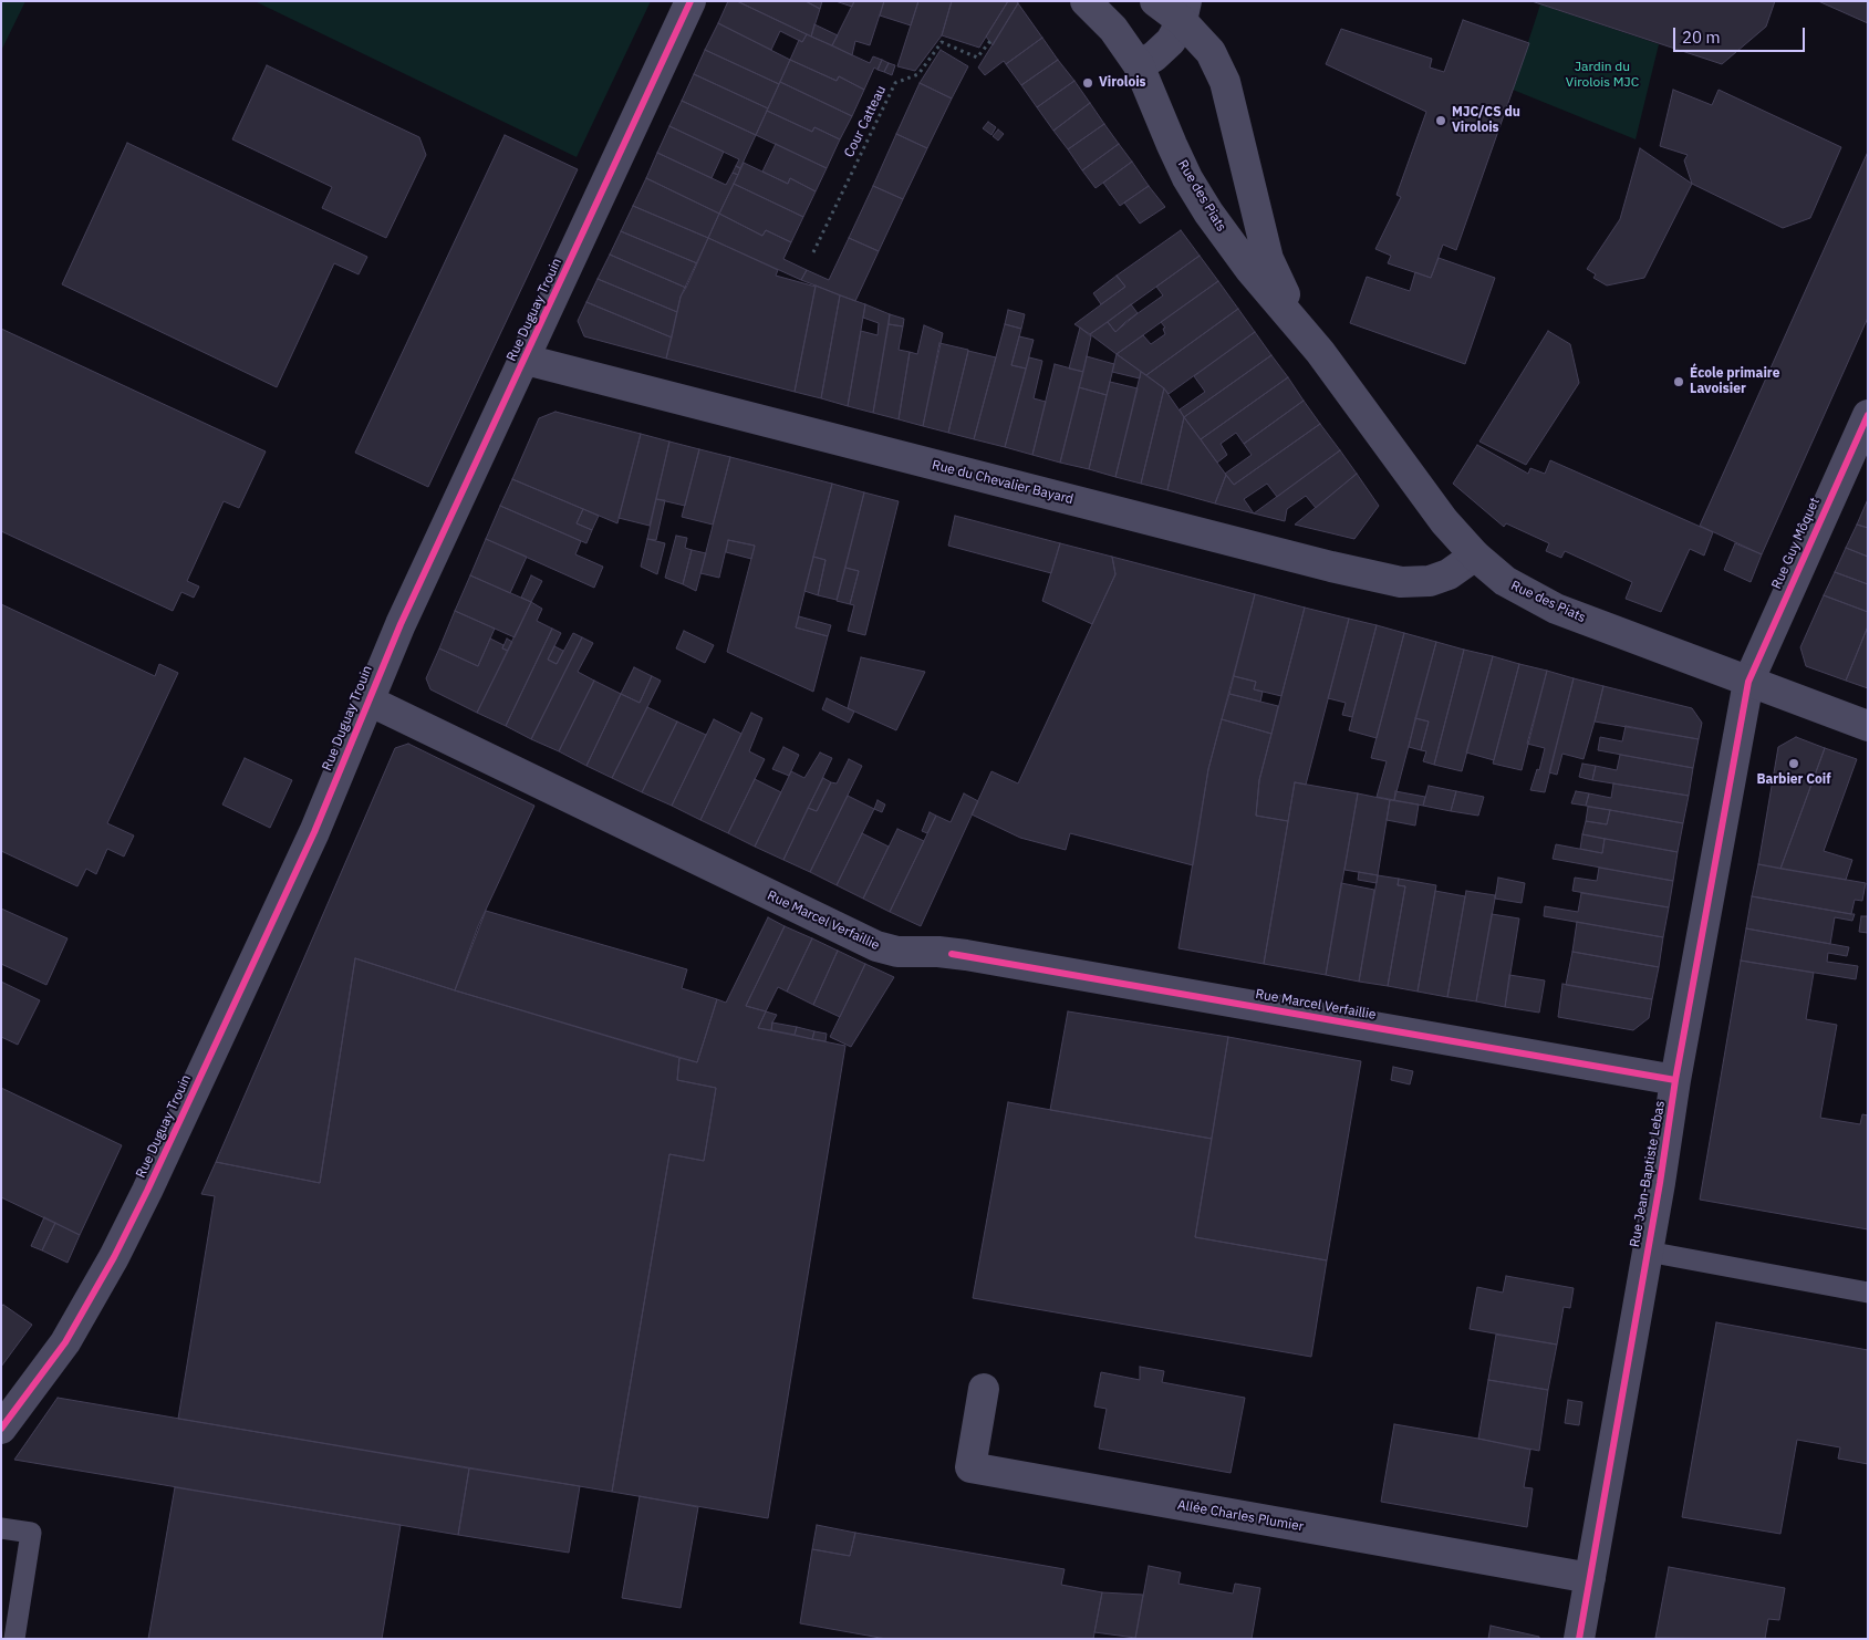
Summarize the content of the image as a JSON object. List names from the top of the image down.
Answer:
{
  "streets": {
    "street": [
      "Rue des Piats",
      "Rue Duguay Trouin",
      "Rue du Chevalier Bayard",
      "Rue Guy Môquet",
      "Rue Marcel Verfaillie",
      "Rue Jean-Baptiste Lebas",
      "Allée Charles Plumier"
    ],
    "path": ["Cour Catteau"]
  },
  "crossings": [
    ["Rue des Piats", "Rue du Chevalier Bayard"],
    ["Rue des Piats", "Rue Guy Môquet"],
    ["Rue des Piats", "Rue Jean-Baptiste Lebas"],
    ["Rue Duguay Trouin", "Rue du Chevalier Bayard"],
    ["Rue Duguay Trouin", "Rue Marcel Verfaillie"],
    ["Rue Guy Môquet", "Rue Jean-Baptiste Lebas"],
    ["Rue Marcel Verfaillie", "Rue Jean-Baptiste Lebas"],
    ["Rue Jean-Baptiste Lebas", "Allée Charles Plumier"]
  ],
  "parks": ["Jardin du Virolois MJC"],
  "places": [
    "Virolois",
    "MJC/CS du Virolois",
    "École primaire Lavoisier",
    "Barbier Coif"
  ],
  "scale_bar": "20 m"
}
